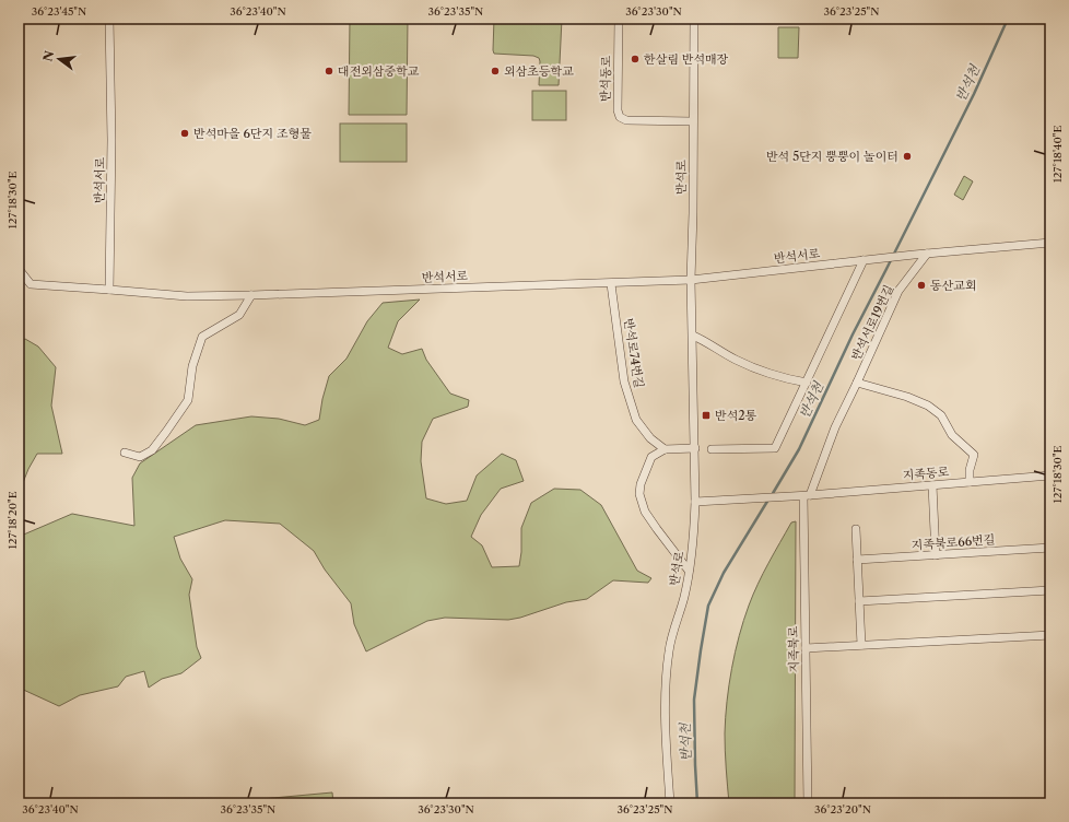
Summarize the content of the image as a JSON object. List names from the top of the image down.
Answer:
{
  "streets": {
    "street": [
      "반석동로",
      "반석로",
      "반석서로",
      "반석서로19번길",
      "반석로74번길",
      "지족동로",
      "지족북로66번길",
      "지족북로"
    ]
  },
  "crossings": [
    ["반석동로", "반석로"],
    ["반석로", "반석서로"],
    ["반석로", "지족동로"],
    ["반석서로", "반석서로19번길"],
    ["반석서로", "반석로74번길"],
    ["반석서로19번길", "지족동로"],
    ["반석서로19번길", "지족북로"],
    ["지족동로", "지족북로"]
  ],
  "water": ["반석천"],
  "places": {
    "other": [
      "한살림 반석매장",
      "대전외삼중학교",
      "외삼초등학교",
      "반석마을 6단지 조형물",
      "반석 5단지 뿡뿡이 놀이터",
      "동산교회"
    ],
    "transit": ["반석2통"]
  },
  "north": "left",
  "coordinates": [
    "36°23'45\"N",
    "36°23'40\"N",
    "36°23'35\"N",
    "36°23'30\"N",
    "36°23'25\"N",
    "127°18'40\"E",
    "127°18'30\"E",
    "127°18'20\"E",
    "36°23'20\"N"
  ]
}
